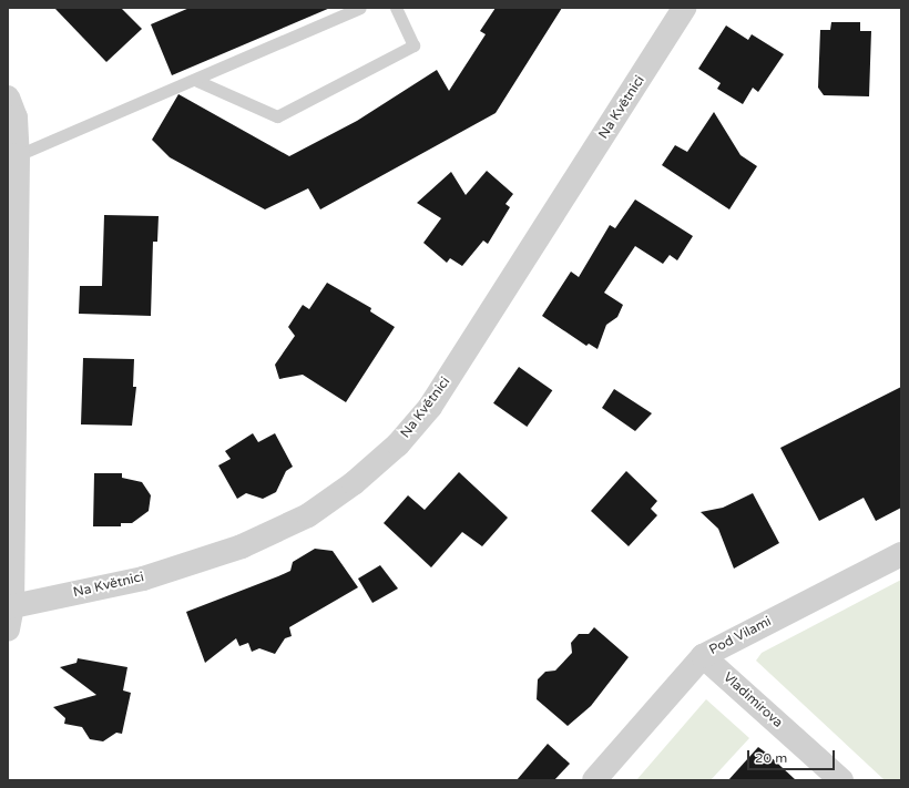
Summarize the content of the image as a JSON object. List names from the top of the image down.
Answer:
{
  "streets": {
    "street": ["Na Květnici", "Pod Vilami", "Vladimírova"]
  },
  "crossings": [
    ["Pod Vilami", "Vladimírova"]
  ],
  "scale_bar": "20 m"
}
